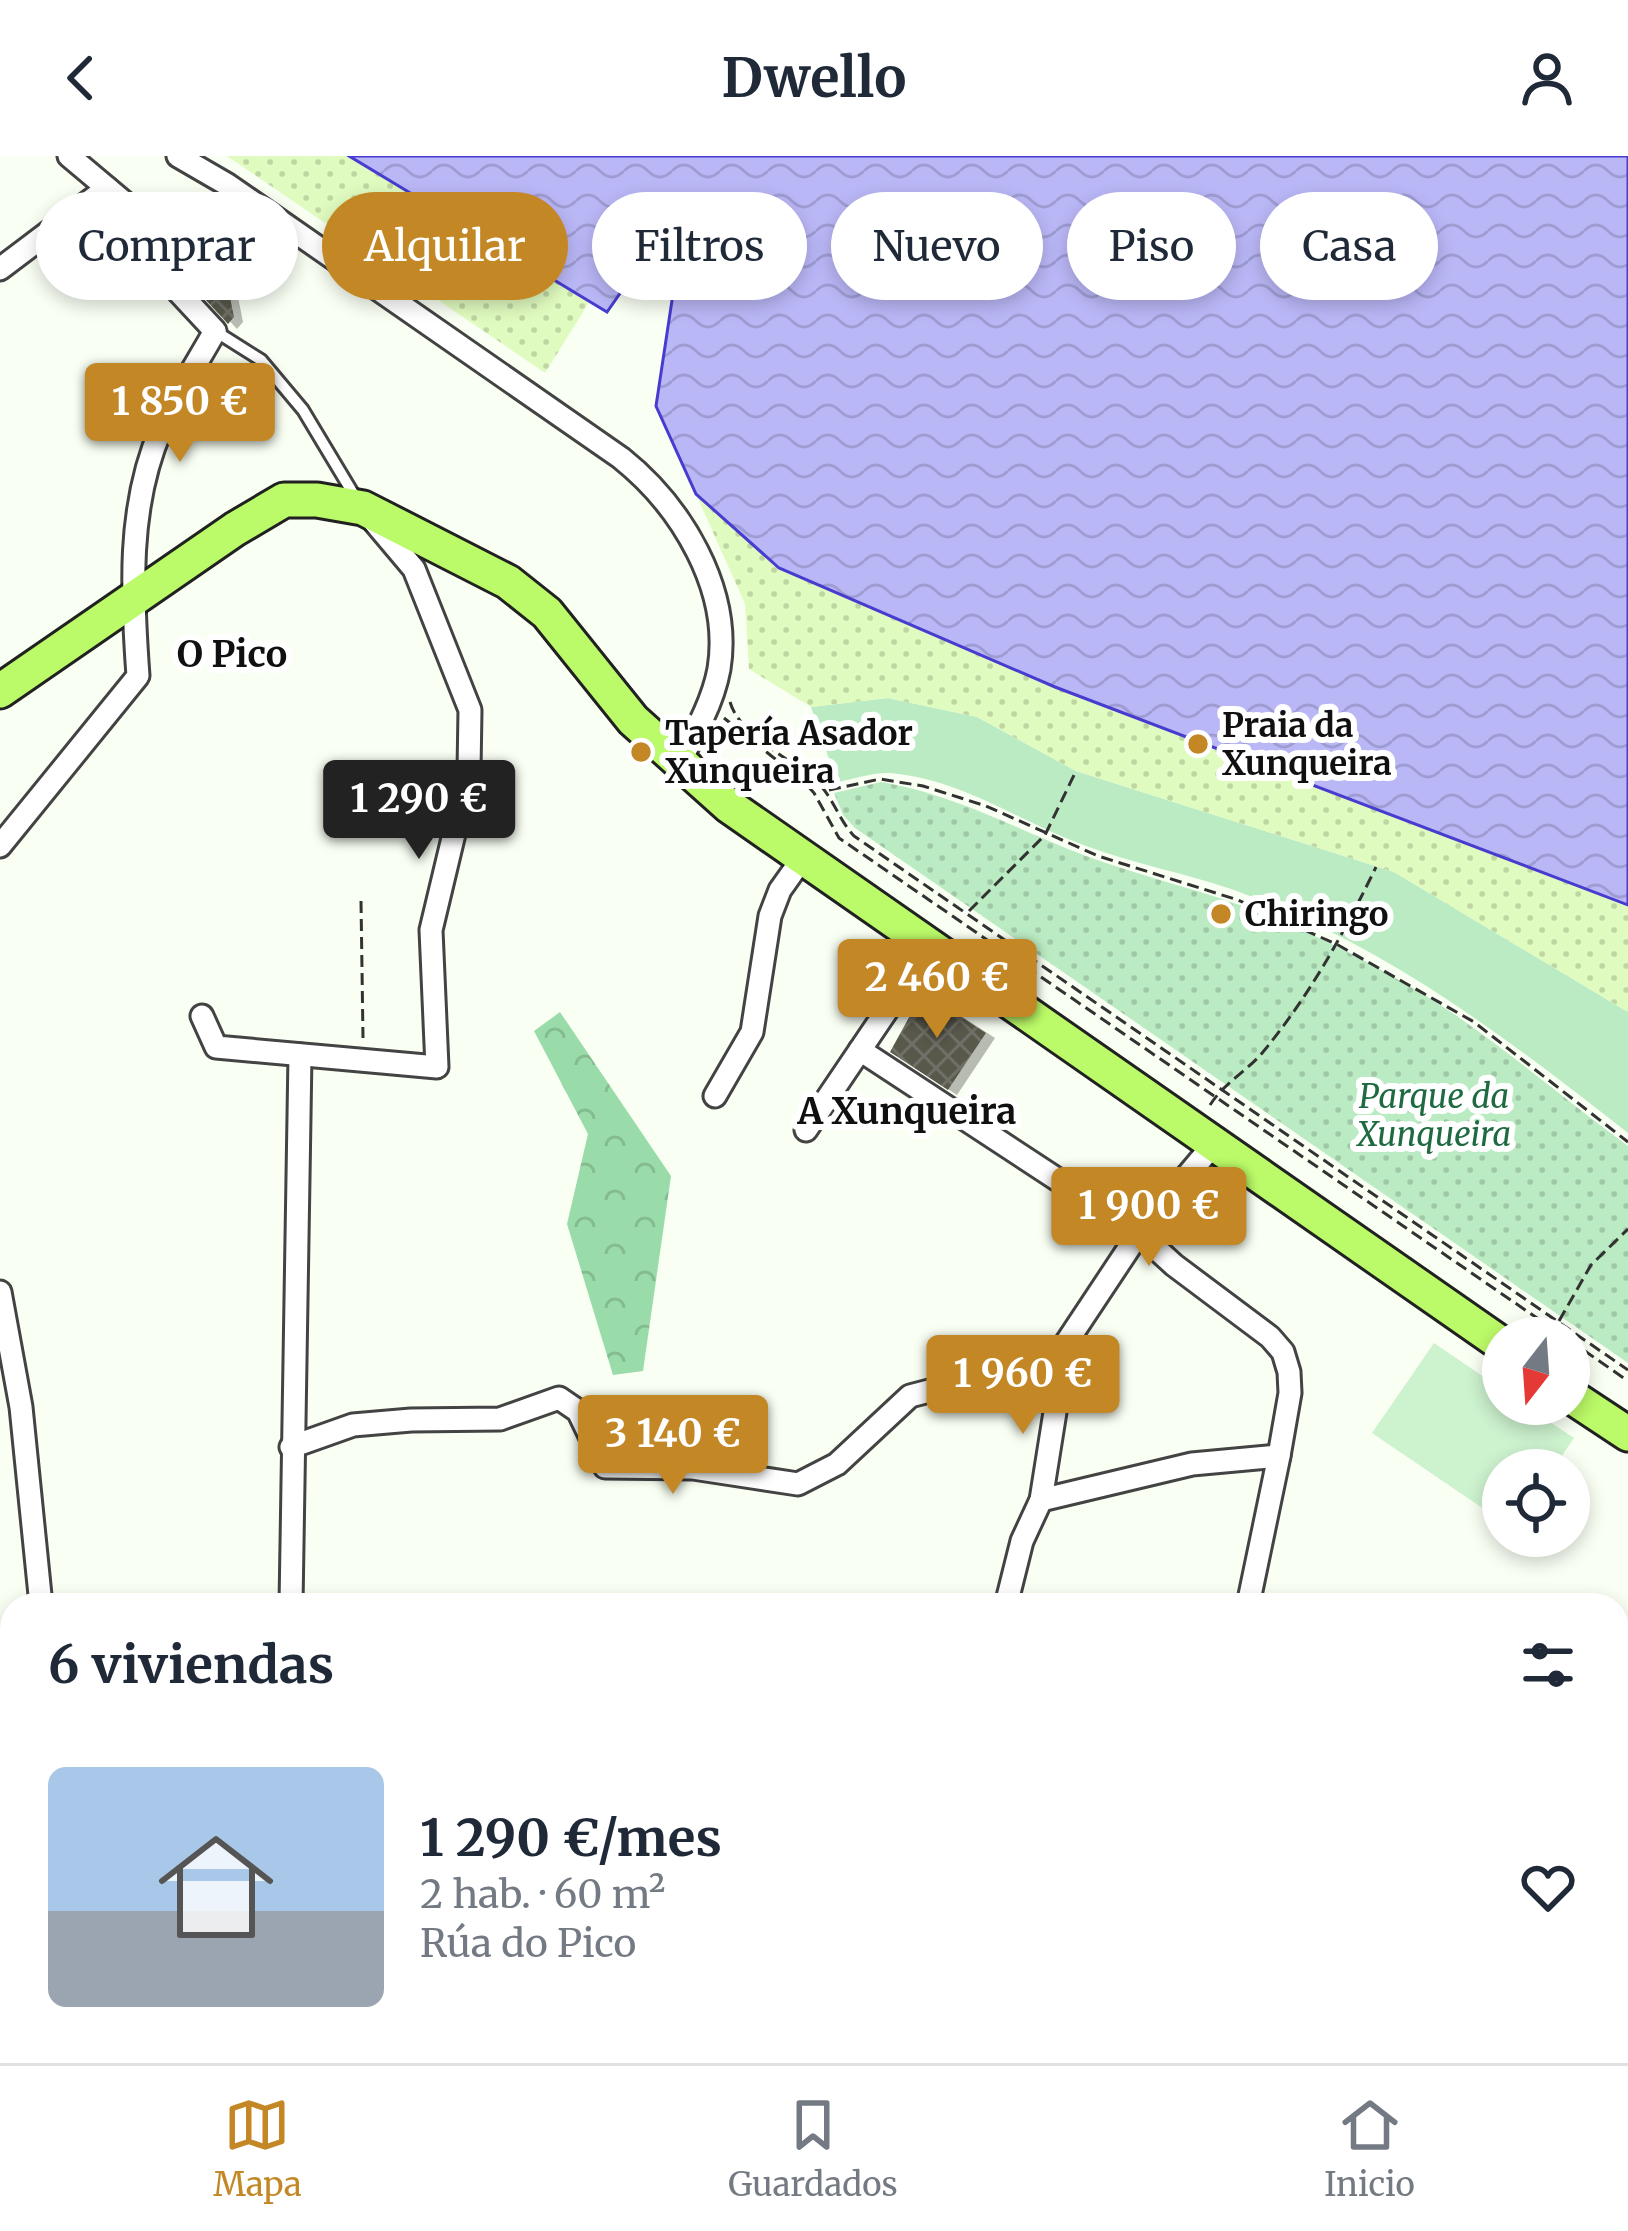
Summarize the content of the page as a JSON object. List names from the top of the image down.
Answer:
{
  "districts": ["O Pico", "A Xunqueira"],
  "parks": ["Parque da Xunqueira"],
  "places": ["Praia da Xunqueira", "Tapería Asador Xunqueira", "Chiringo"],
  "north": "bottom",
  "page": {
    "header": "Dwello",
    "chip": [
      "Comprar",
      "Alquilar",
      "Filtros",
      "Nuevo",
      "Piso",
      "Casa"
    ],
    "price": [
      "1 850 €",
      "1 290 €",
      "2 460 €",
      "1 900 €",
      "1 960 €",
      "3 140 €"
    ],
    "heading": "6 viviendas",
    "list": [
      {
        "name": "1 290 €/mes",
        "note": "2 hab. · 60 m² · Rúa do Pico"
      }
    ],
    "tabs": ["Mapa", "Guardados", "Inicio"]
  }
}
